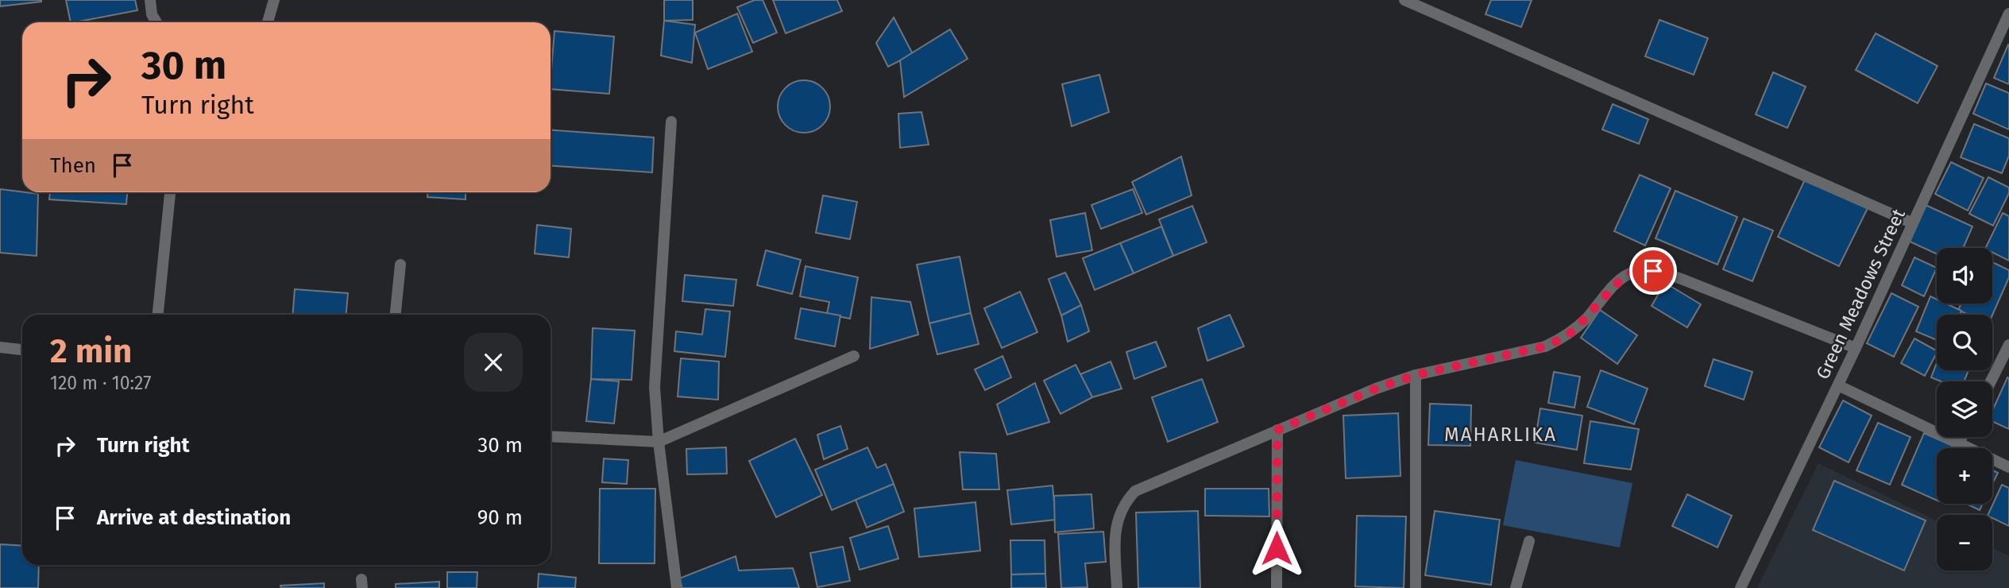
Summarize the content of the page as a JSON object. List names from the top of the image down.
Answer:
{
  "streets": {
    "street": ["Green Meadows Street"]
  },
  "districts": ["MAHARLIKA"],
  "page": {
    "turn": ["30 m", "Turn right"],
    "then": "Then",
    "map_buttons": ["+", "−"],
    "heading": ["2 min", "120 m · 10:27"],
    "list": [
      {
        "name": "Turn right",
        "value": "30 m"
      },
      {
        "name": "Arrive at destination",
        "value": "90 m"
      }
    ]
  }
}
